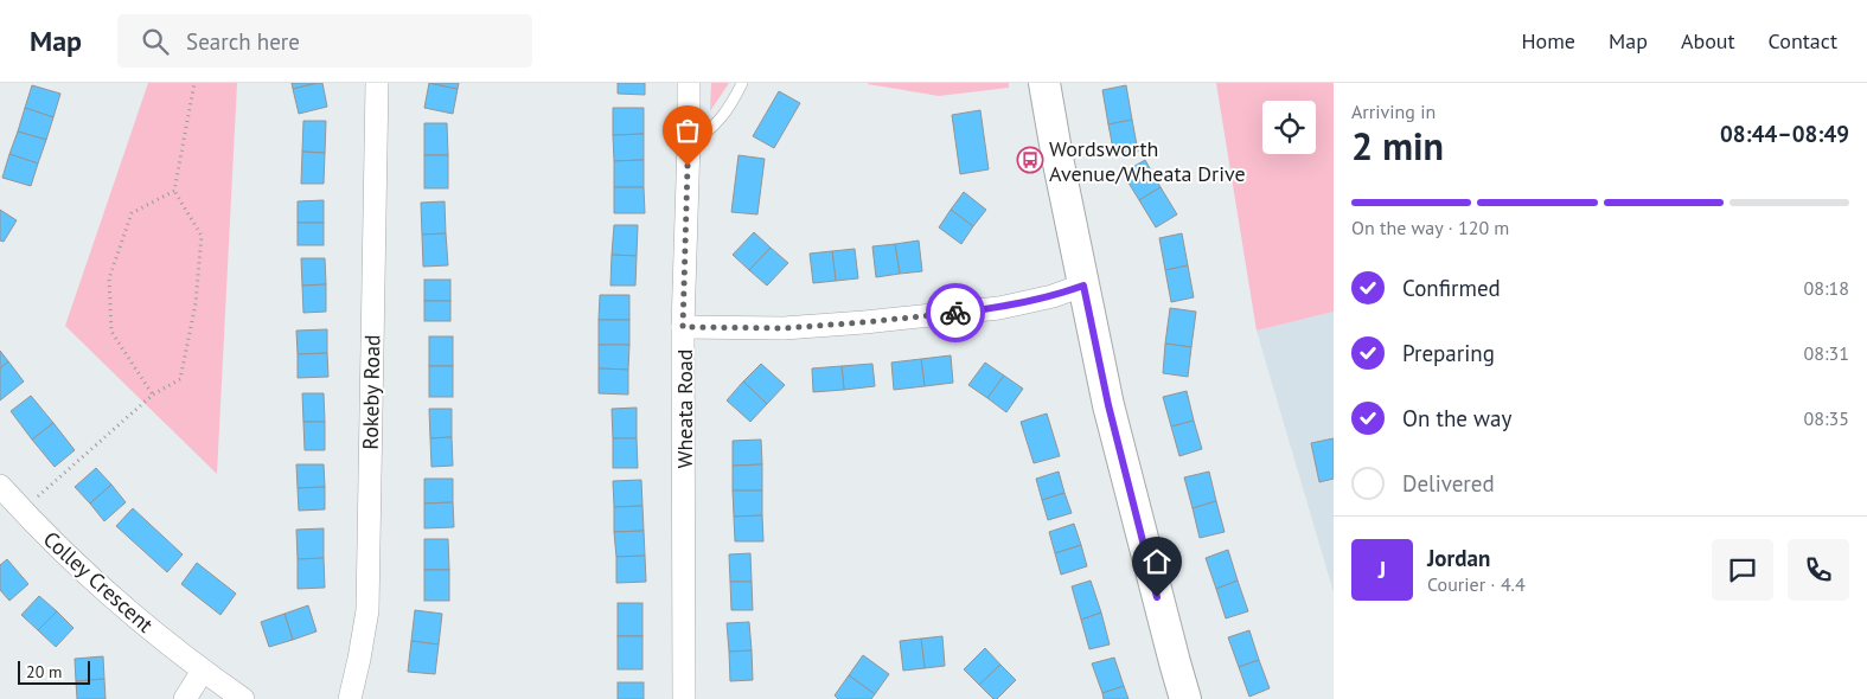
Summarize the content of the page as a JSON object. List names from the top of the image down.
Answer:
{
  "streets": {
    "street": ["Rokeby Road", "Wheata Road", "Colley Crescent"]
  },
  "places": {
    "bus stop": ["Wordsworth Avenue/Wheata Drive"]
  },
  "scale_bar": "20 m",
  "page": {
    "header": "Map",
    "search": "Search here",
    "nav": [
      "Home",
      "Map",
      "About",
      "Contact"
    ],
    "heading": ["2 min", "Arriving in", "08:44–08:49"],
    "panel": ["Jordan", "Courier · 4.4"],
    "bar": "On the way · 120 m",
    "list": [
      ["Confirmed", "08:18"],
      ["Preparing", "08:31"],
      ["On the way", "08:35"],
      "Delivered"
    ],
    "round": "J",
    "scale": "20 m"
  }
}
